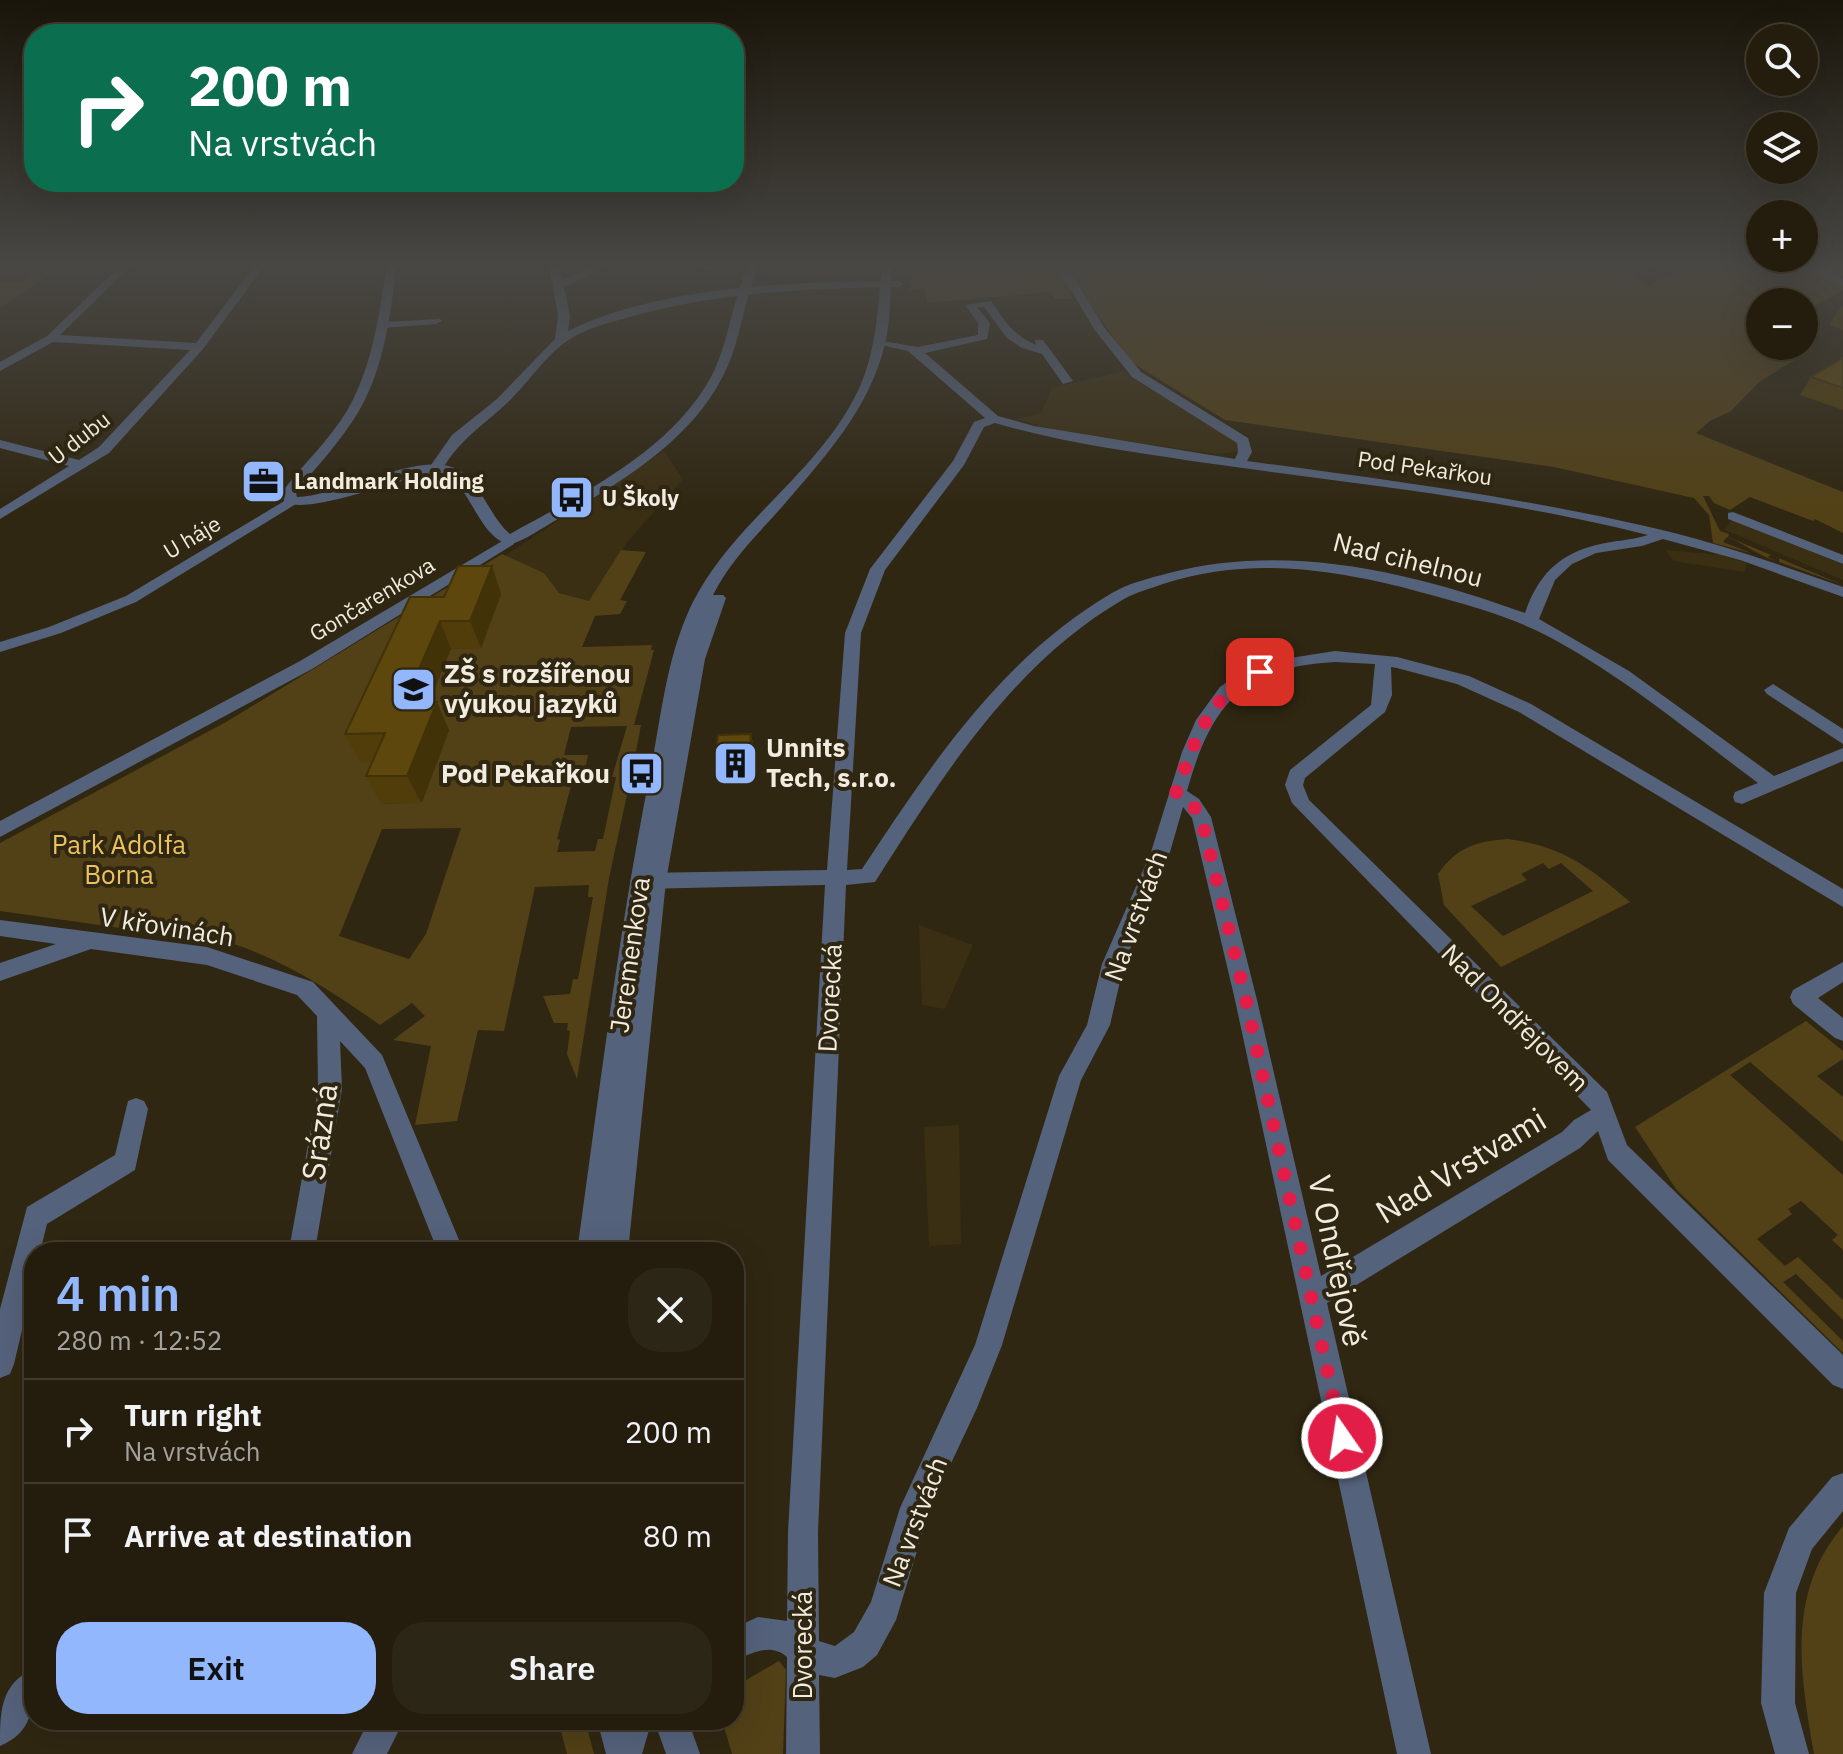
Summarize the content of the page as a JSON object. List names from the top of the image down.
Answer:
{
  "streets": {
    "street": [
      "U dubu",
      "Pod Pekařkou",
      "U háje",
      "Nad cihelnou",
      "Gončarenkova",
      "Na vrstvách",
      "V křovinách",
      "Jeremenkova",
      "Dvorecká",
      "Nad Ondřejovem",
      "Srázná",
      "Nad Vrstvami",
      "V Ondřejově"
    ]
  },
  "crossings": [
    ["Pod Pekařkou", "Dvorecká"],
    ["Nad cihelnou", "Jeremenkova"],
    ["Nad cihelnou", "Dvorecká"],
    ["Na vrstvách", "Dvorecká"],
    ["Na vrstvách", "Nad Ondřejovem"],
    ["Na vrstvách", "V Ondřejově"],
    ["V křovinách", "Srázná"],
    ["Nad Ondřejovem", "Nad Vrstvami"],
    ["Nad Vrstvami", "V Ondřejově"]
  ],
  "parks": ["Park Adolfa Borna"],
  "places": {
    "office": ["Landmark Holding"],
    "bus stop": ["U Školy", "Pod Pekařkou"],
    "school or university": ["ZŠ s rozšířenou výukou jazyků"],
    "building": ["Unnits Tech, s.r.o."]
  },
  "page": {
    "map_buttons": ["+", "−"],
    "turn": ["200 m", "Na vrstvách"],
    "heading": ["4 min", "280 m · 12:52"],
    "list": [
      {
        "name": "Turn right",
        "note": "Na vrstvách",
        "value": "200 m"
      },
      {
        "name": "Arrive at destination",
        "value": "80 m"
      }
    ],
    "buttons": ["Exit", "Share"]
  }
}
